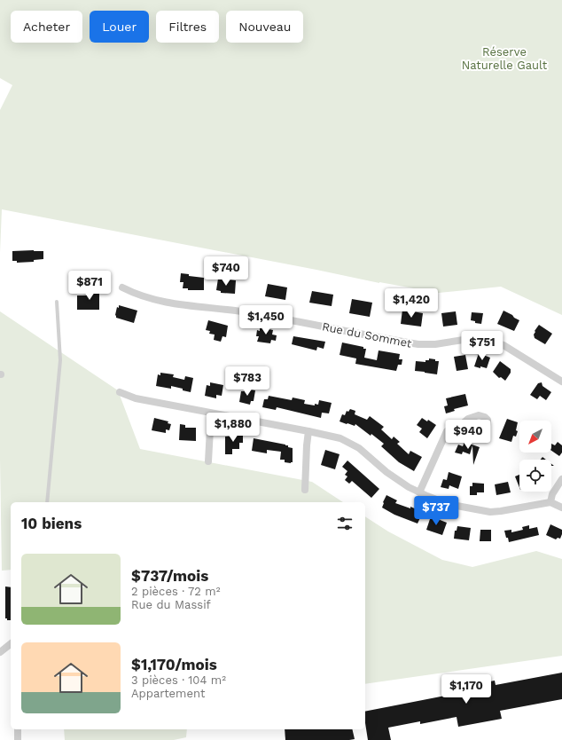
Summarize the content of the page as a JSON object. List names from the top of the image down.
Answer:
{
  "streets": {
    "street": ["Rue du Sommet"]
  },
  "parks": ["Réserve Naturelle Gault"],
  "north": "bottom left",
  "page": {
    "chip": [
      "Acheter",
      "Louer",
      "Filtres",
      "Nouveau"
    ],
    "price": [
      "$740",
      "$871",
      "$1,420",
      "$1,450",
      "$751",
      "$783",
      "$1,880",
      "$940",
      "$737",
      "$1,170"
    ],
    "heading": "10 biens",
    "list": [
      {
        "name": "$737/mois",
        "note": "2 pièces · 72 m² · Rue du Massif"
      },
      {
        "name": "$1,170/mois",
        "note": "3 pièces · 104 m² · Appartement"
      }
    ]
  }
}
